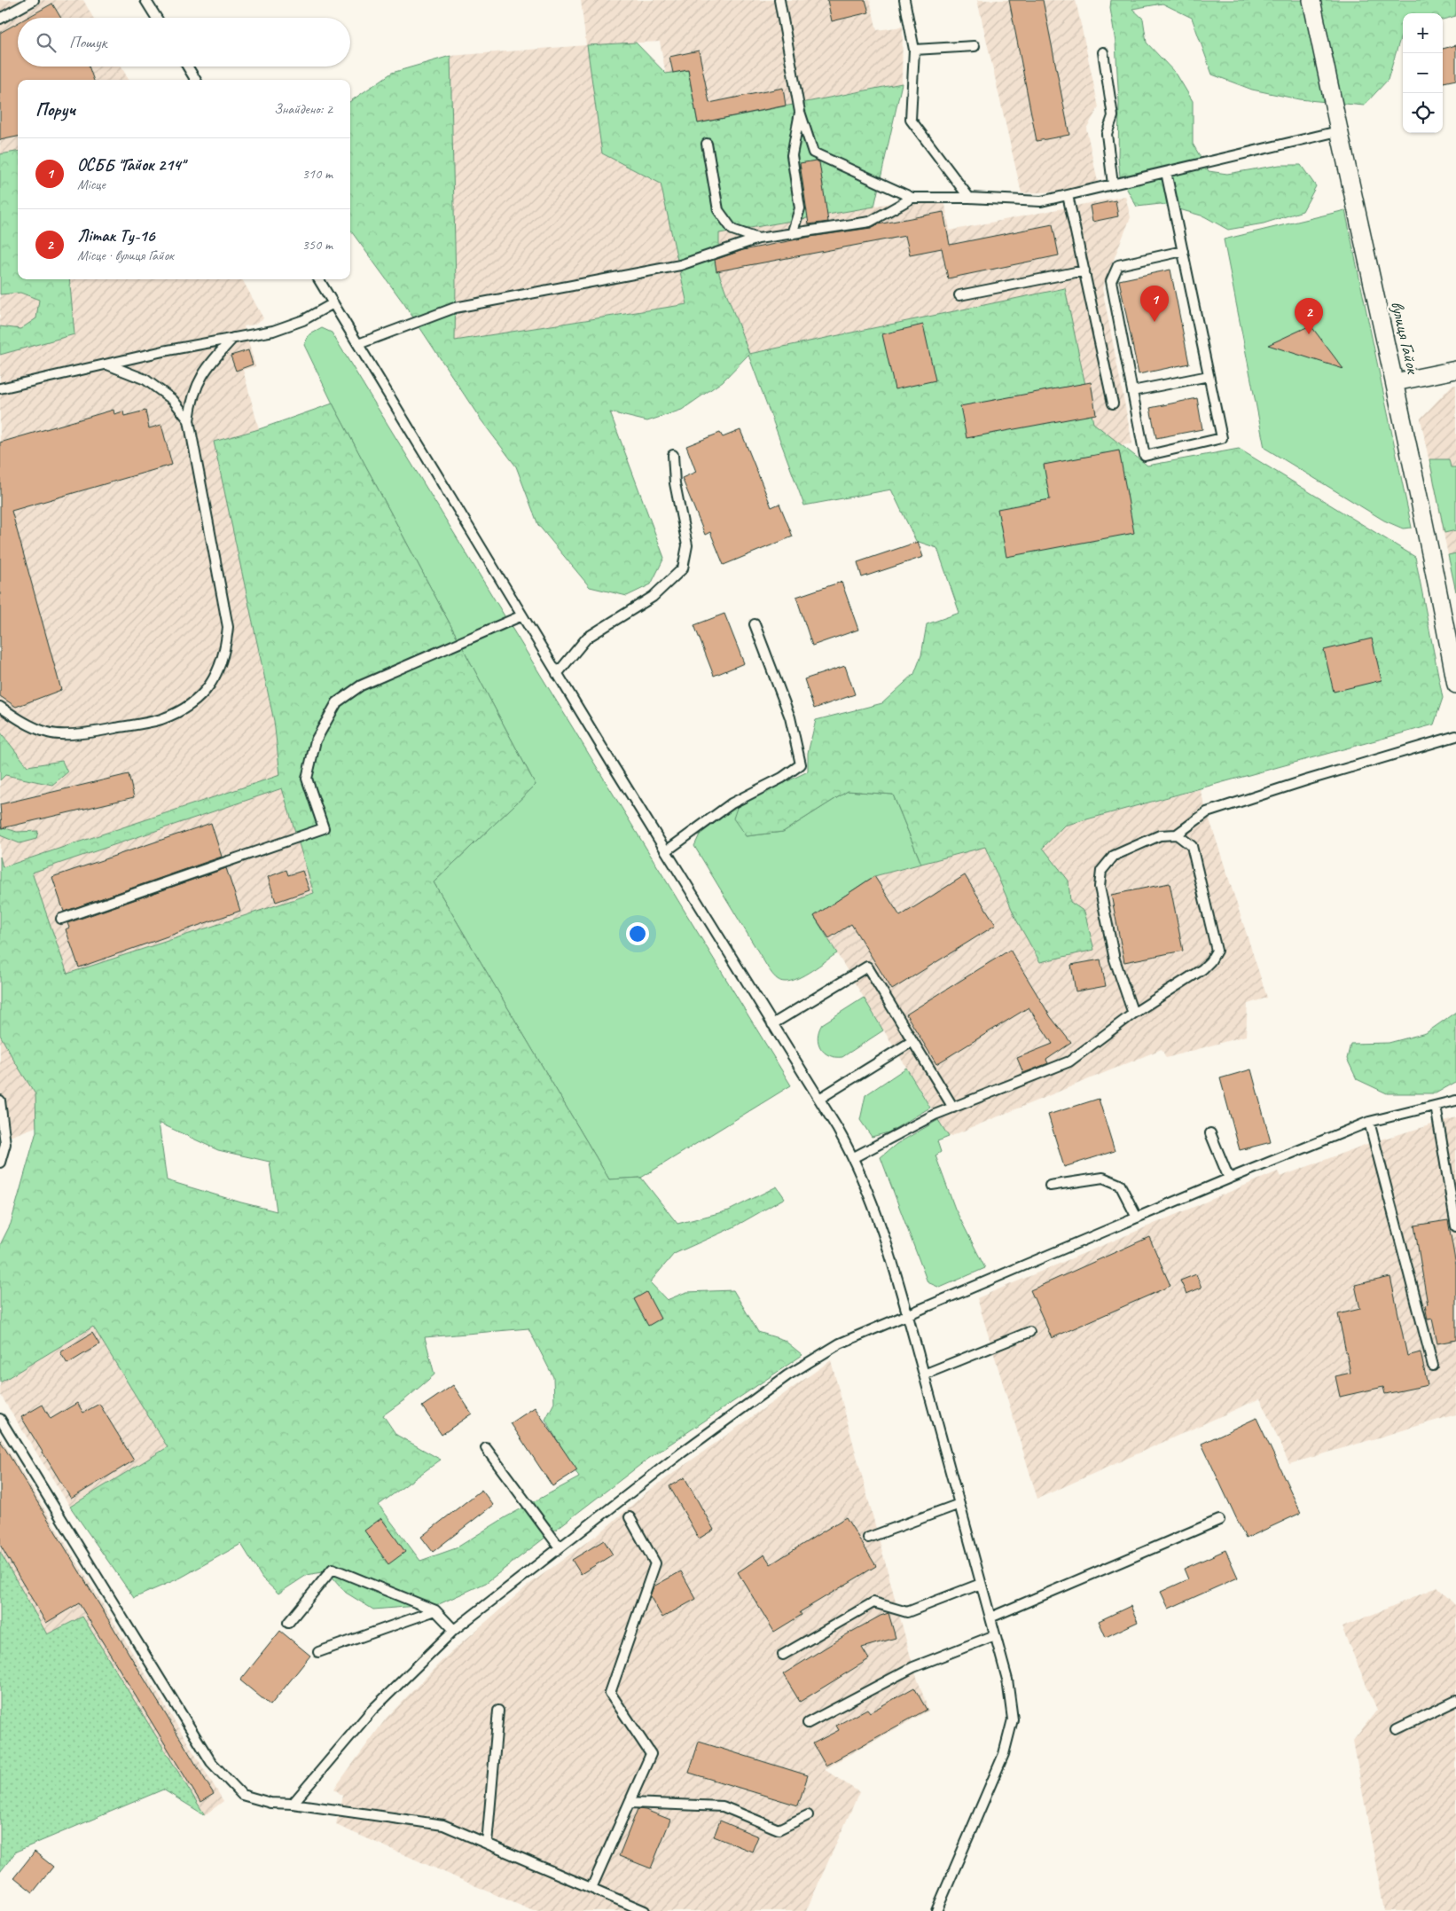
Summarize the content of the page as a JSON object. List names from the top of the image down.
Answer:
{
  "streets": {
    "street": ["вулиця Гайок"]
  },
  "page": {
    "map_buttons": ["+", "−"],
    "search": "Пошук",
    "heading": ["Поруч", "Знайдено: 2"],
    "list": [
      {
        "mark": "1",
        "name": "ОСББ \"Гайок 214\"",
        "note": "Місце",
        "value": "310 m"
      },
      {
        "mark": "2",
        "name": "Літак Ту-16",
        "note": "Місце · вулиця Гайок",
        "value": "350 m"
      }
    ],
    "pins": ["1", "2"]
  }
}
